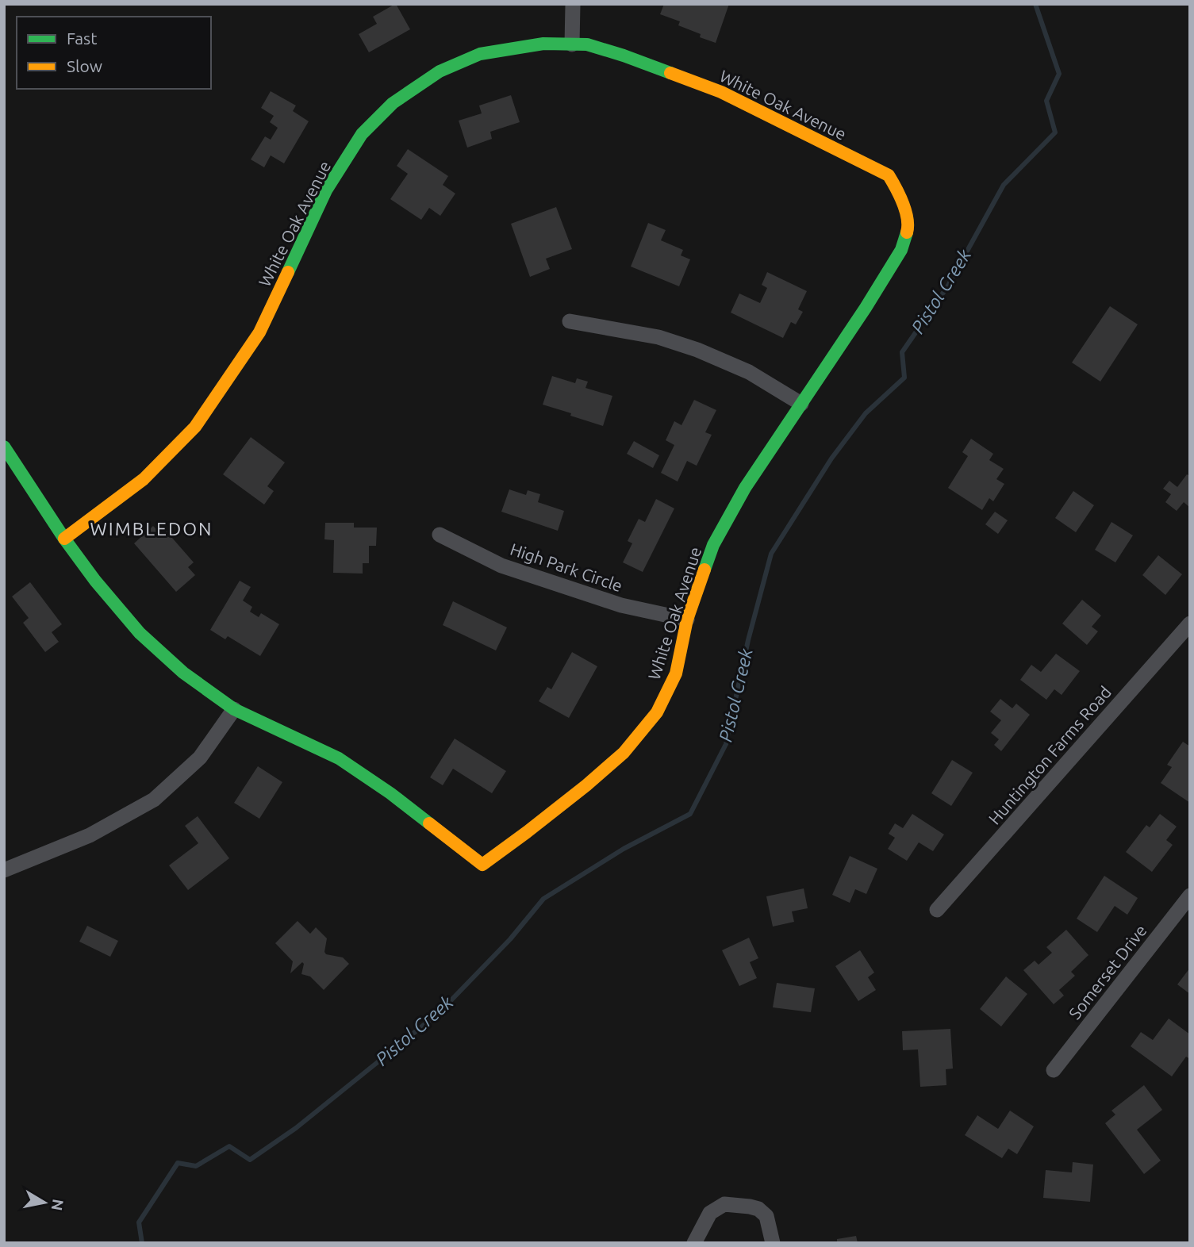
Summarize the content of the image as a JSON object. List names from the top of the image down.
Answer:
{
  "streets": {
    "street": [
      "White Oak Avenue",
      "High Park Circle",
      "Huntington Farms Road",
      "Somerset Drive"
    ]
  },
  "crossings": [
    ["White Oak Avenue", "High Park Circle"]
  ],
  "districts": ["WIMBLEDON"],
  "water": ["Pistol Creek"],
  "legend": ["Fast", "Slow"],
  "north": "right"
}
